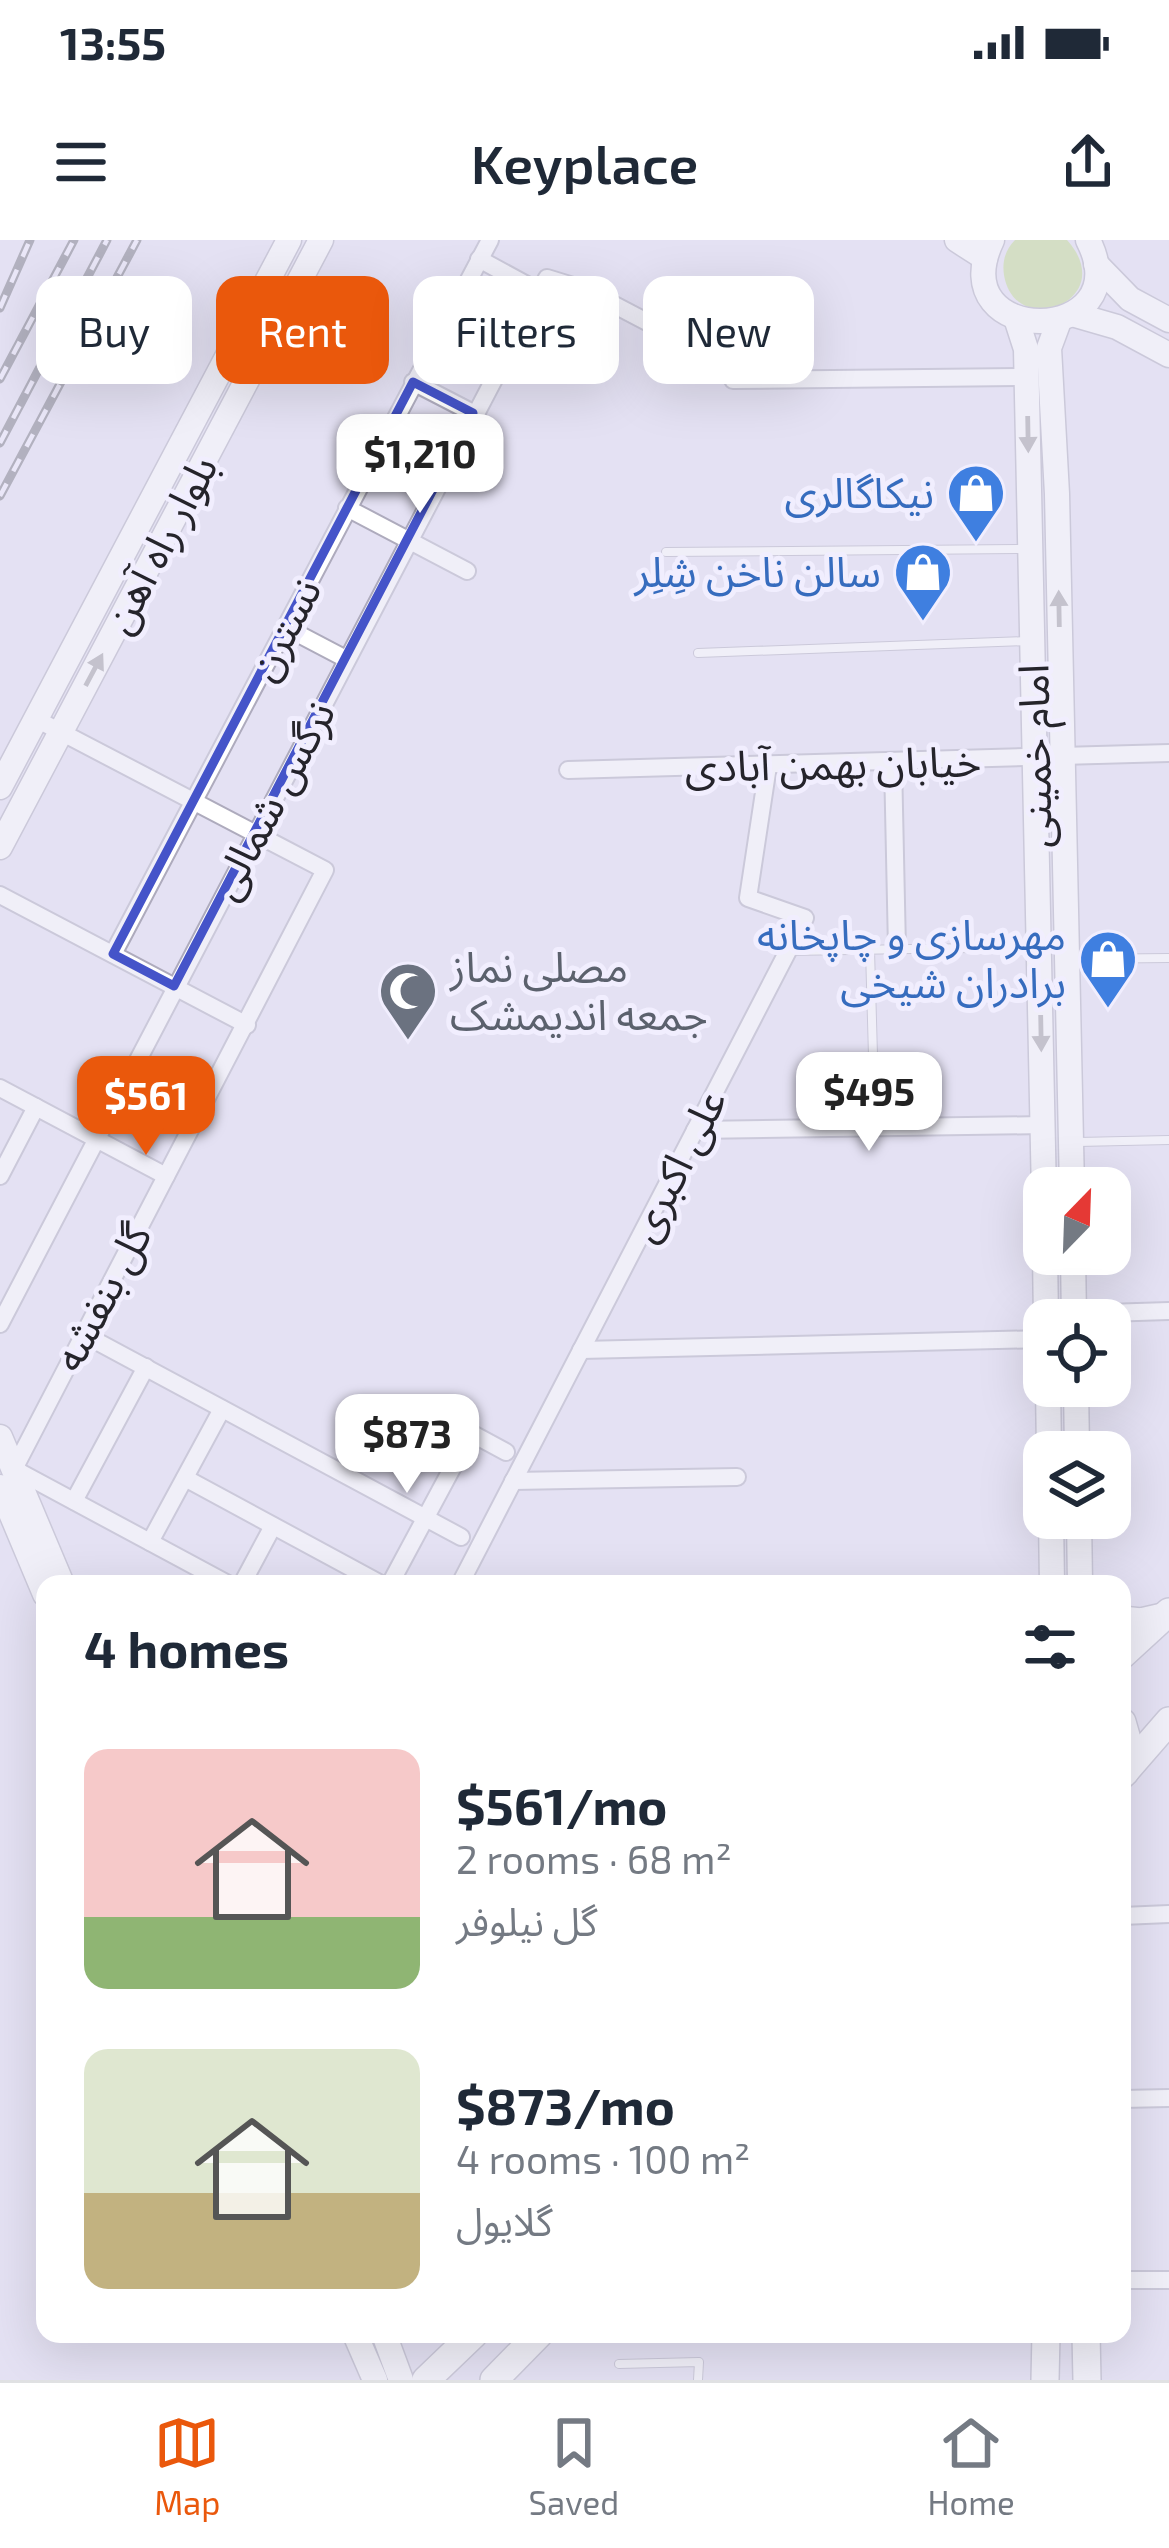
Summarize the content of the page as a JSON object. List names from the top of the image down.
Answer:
{
  "streets": {
    "main road": ["بلوار راه آهن", "امام خمینی"],
    "street": [
      "نسترن",
      "خیابان بهمن آبادی",
      "نرگس شمالی",
      "علی اکبری",
      "گل بنفشه"
    ]
  },
  "crossings": [
    ["امام خمینی", "خیابان بهمن آبادی"],
    ["نرگس شمالی", "گل بنفشه"]
  ],
  "places": {
    "shop": ["نیکاگالری", "سالن ناخن شِلِر", "مهرسازی و چاپخانه برادران شیخی"],
    "mosque": ["مصلی نماز جمعه اندیمشک"]
  },
  "north": "top right",
  "page": {
    "status": "13:55",
    "header": "Keyplace",
    "chip": [
      "Buy",
      "Rent",
      "Filters",
      "New"
    ],
    "price": [
      "$1,210",
      "$495",
      "$561",
      "$873"
    ],
    "heading": "4 homes",
    "list": [
      {
        "name": "$561/mo",
        "note": "2 rooms · 68 m² · گل نیلوفر"
      },
      {
        "name": "$873/mo",
        "note": "4 rooms · 100 m² · گلایول"
      }
    ],
    "tabs": ["Map", "Saved", "Home"]
  }
}
